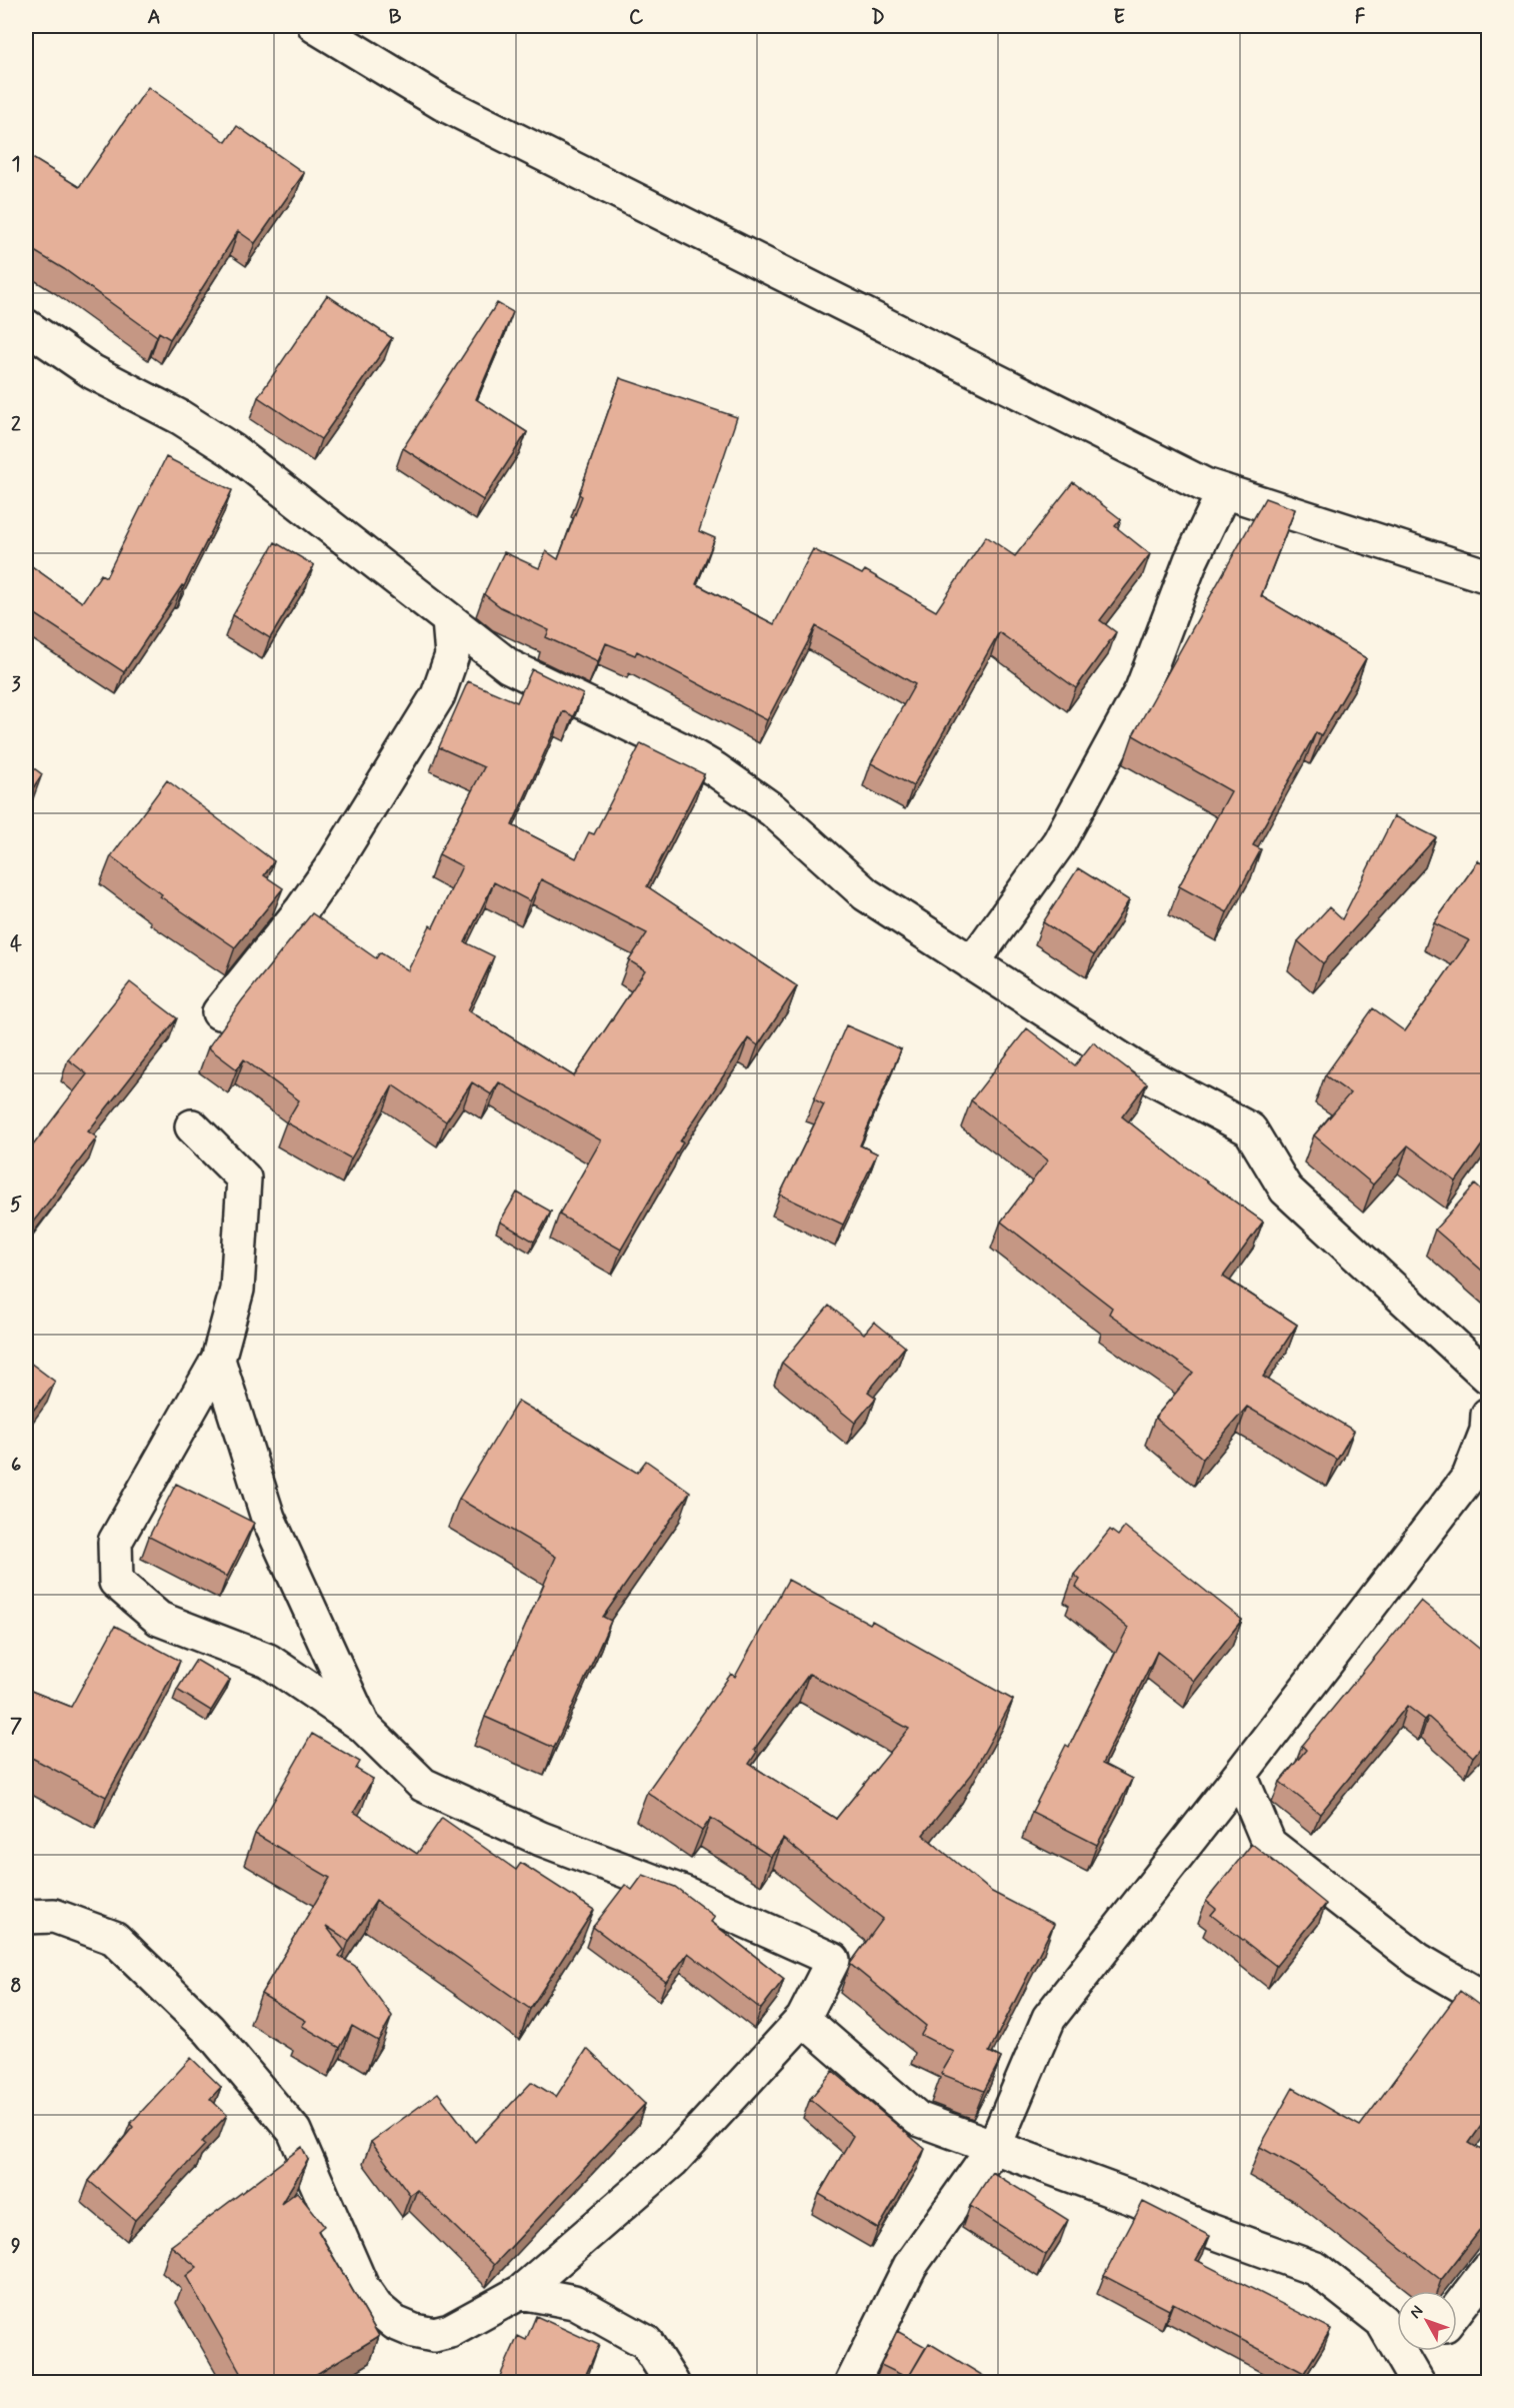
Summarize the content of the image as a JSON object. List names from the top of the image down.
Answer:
{
  "north": "top left",
  "grid": {
    "columns": [
      "A",
      "B",
      "C",
      "D",
      "E",
      "F"
    ],
    "rows": [
      "1",
      "2",
      "3",
      "4",
      "5",
      "6",
      "7",
      "8",
      "9"
    ]
  }
}
